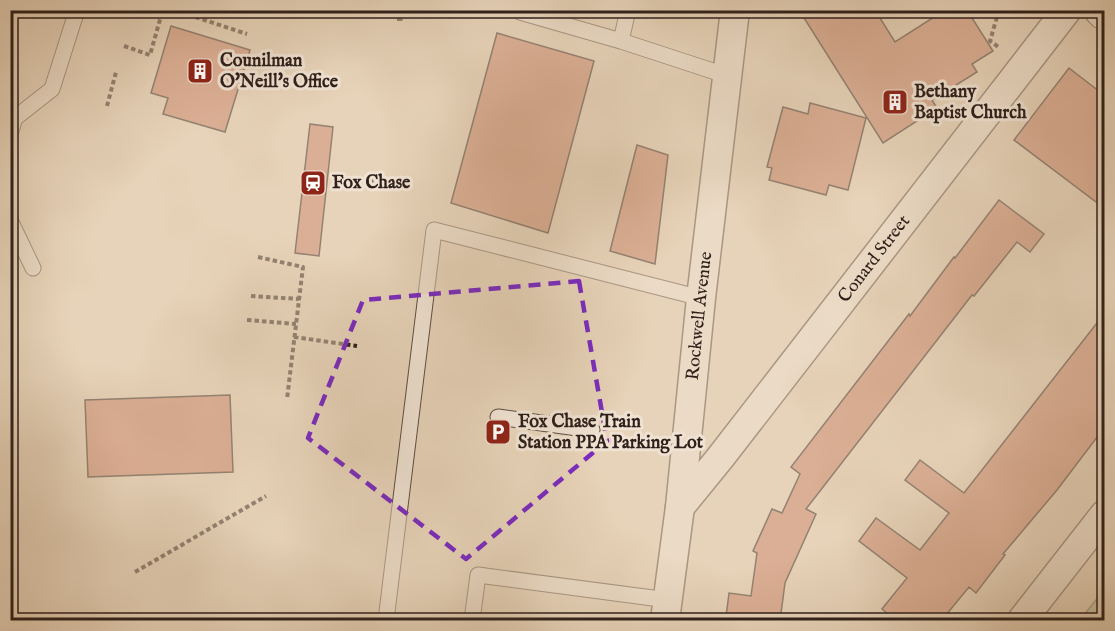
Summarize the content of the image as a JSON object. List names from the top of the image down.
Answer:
{
  "streets": {
    "street": ["Conard Street", "Rockwell Avenue"]
  },
  "crossings": [
    ["Conard Street", "Rockwell Avenue"]
  ],
  "places": {
    "building": ["Counilman O'Neill's Office", "Bethany Baptist Church"],
    "station": ["Fox Chase"],
    "parking": ["Fox Chase Train Station PPA Parking Lot"]
  }
}
